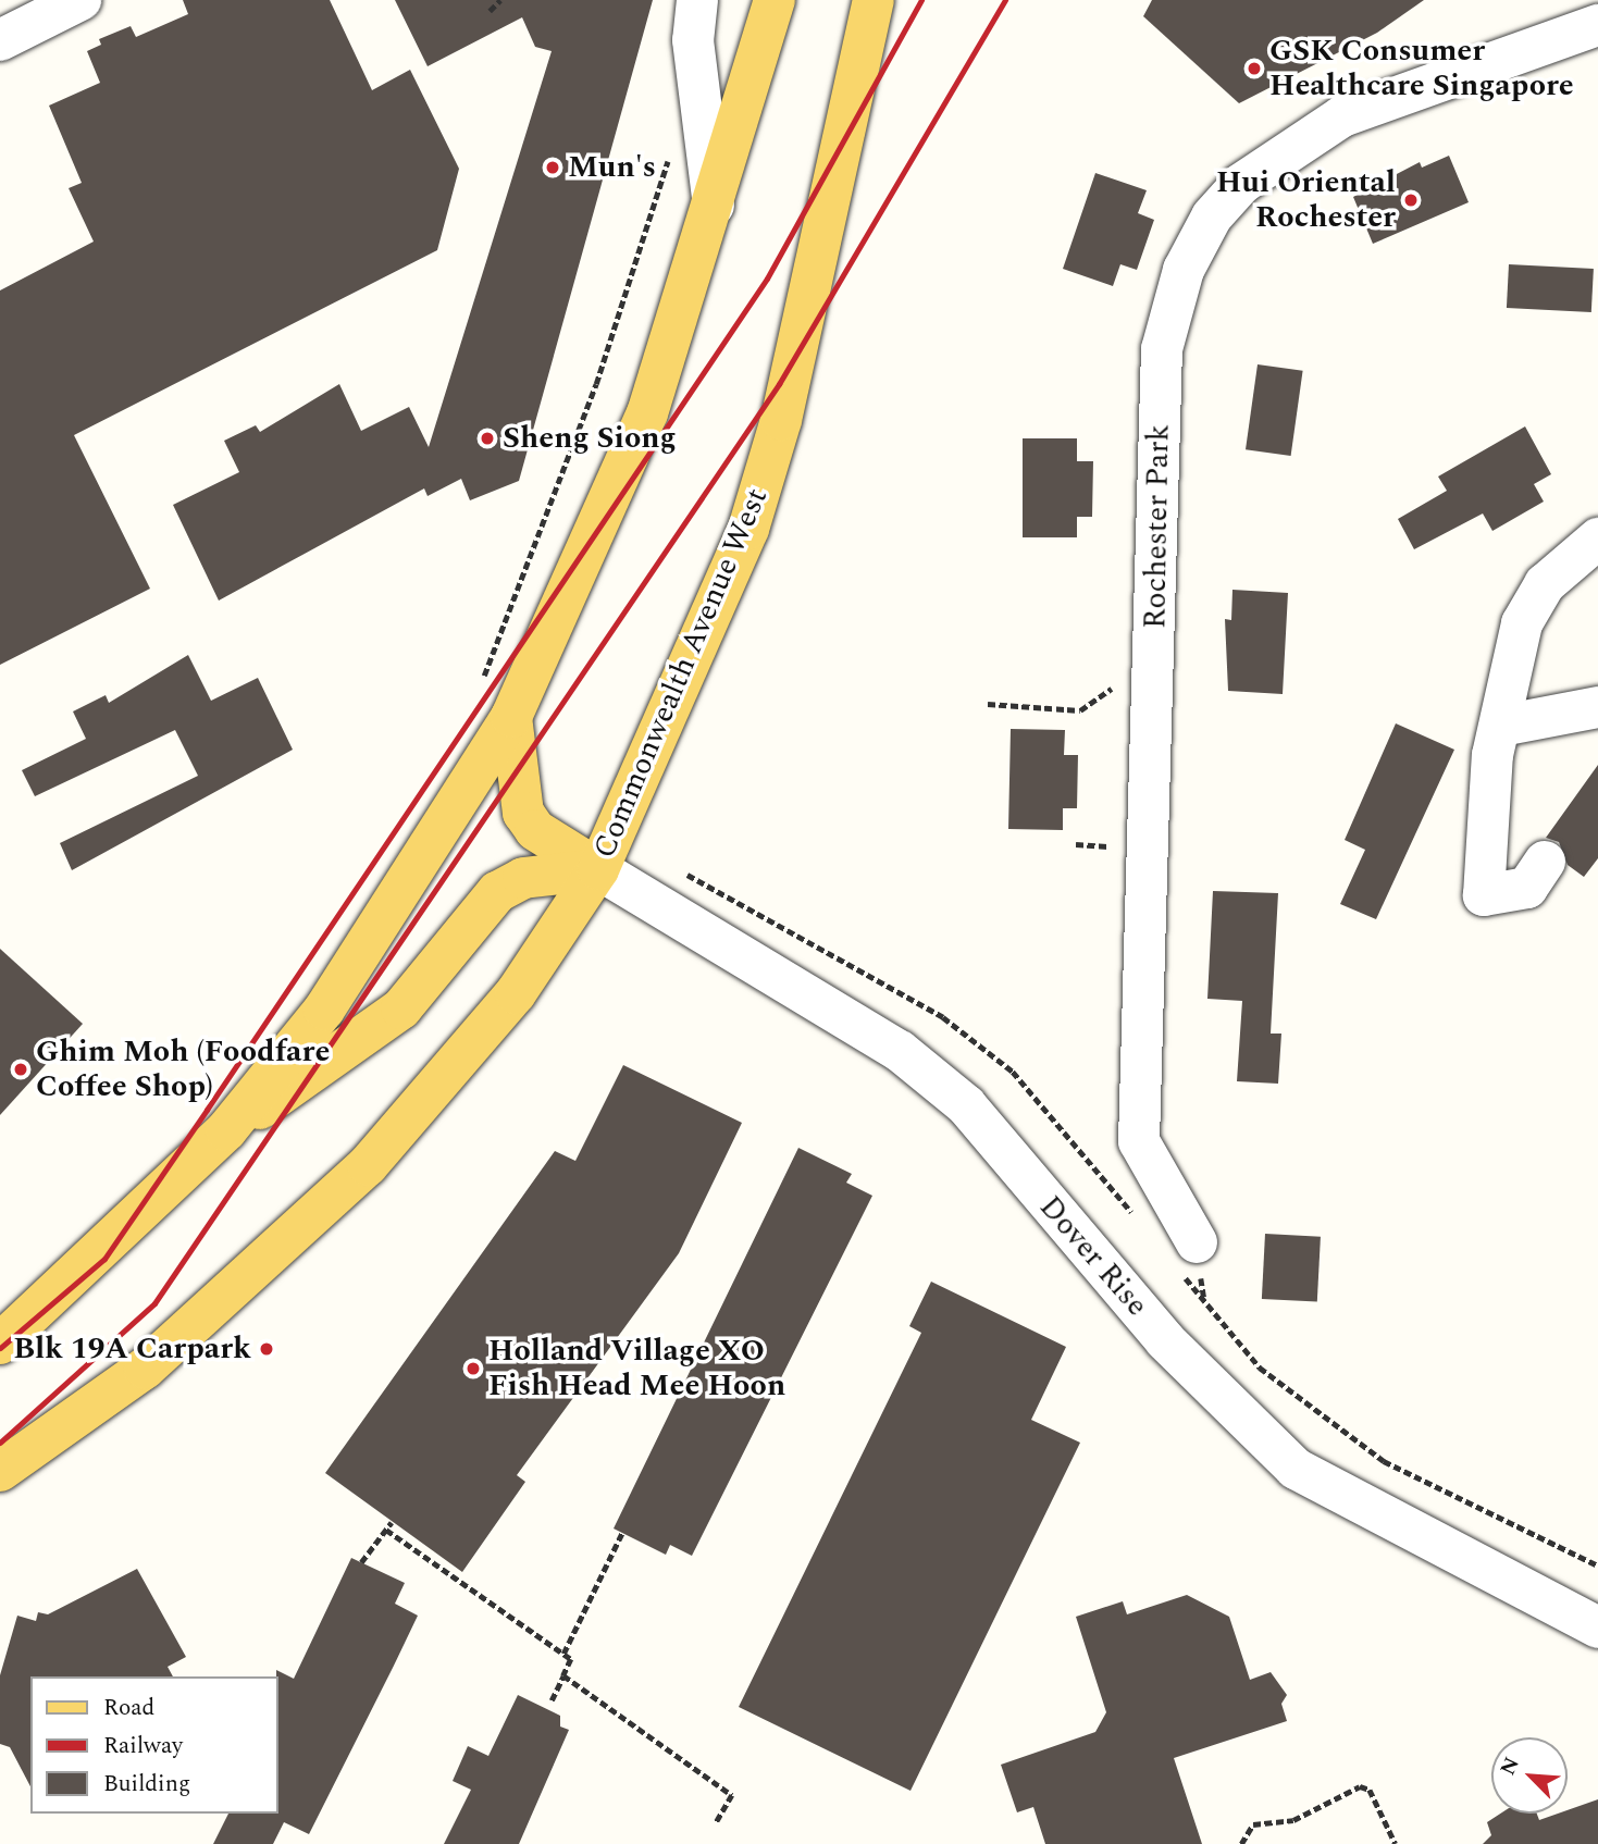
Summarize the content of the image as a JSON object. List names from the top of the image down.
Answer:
{
  "streets": {
    "main road": ["Commonwealth Avenue West"],
    "street": ["Rochester Park", "Dover Rise"]
  },
  "crossings": [
    ["Commonwealth Avenue West", "Dover Rise"]
  ],
  "places": [
    "GSK Consumer Healthcare Singapore",
    "Mun's",
    "Hui Oriental Rochester",
    "Sheng Siong",
    "Ghim Moh (Foodfare Coffee Shop)",
    "Blk 19A Carpark",
    "Holland Village XO Fish Head Mee Hoon"
  ],
  "legend": ["Road", "Railway", "Building"],
  "north": "top left"
}
